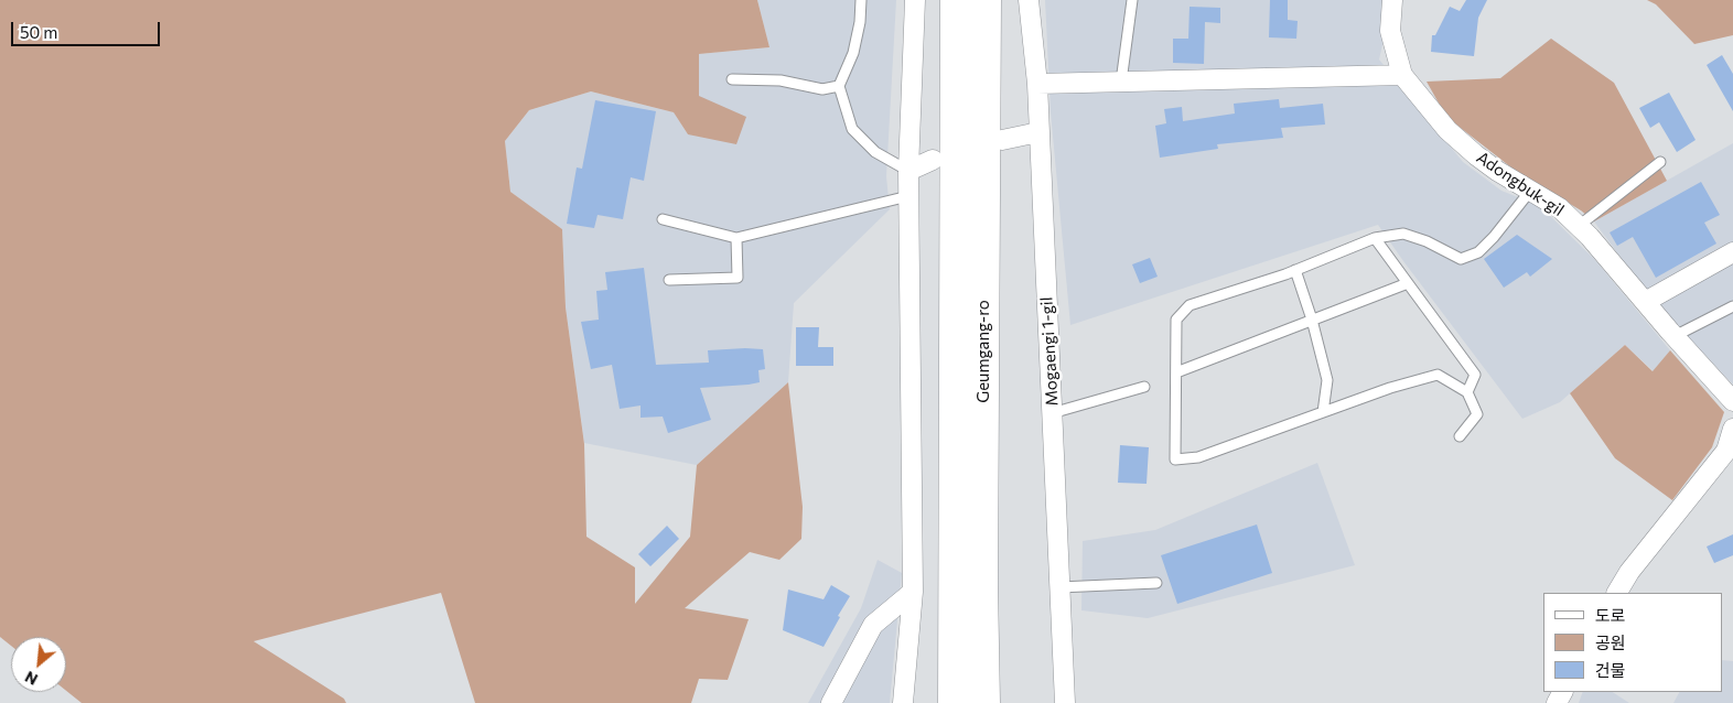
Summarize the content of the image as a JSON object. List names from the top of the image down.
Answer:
{
  "streets": {
    "highway": ["Geumgang-ro"],
    "street": ["Adongbuk-gil", "Mogaengi 1-gil"]
  },
  "legend": ["도로", "공원", "건물"],
  "scale_bar": "50 m",
  "north": "bottom left"
}
